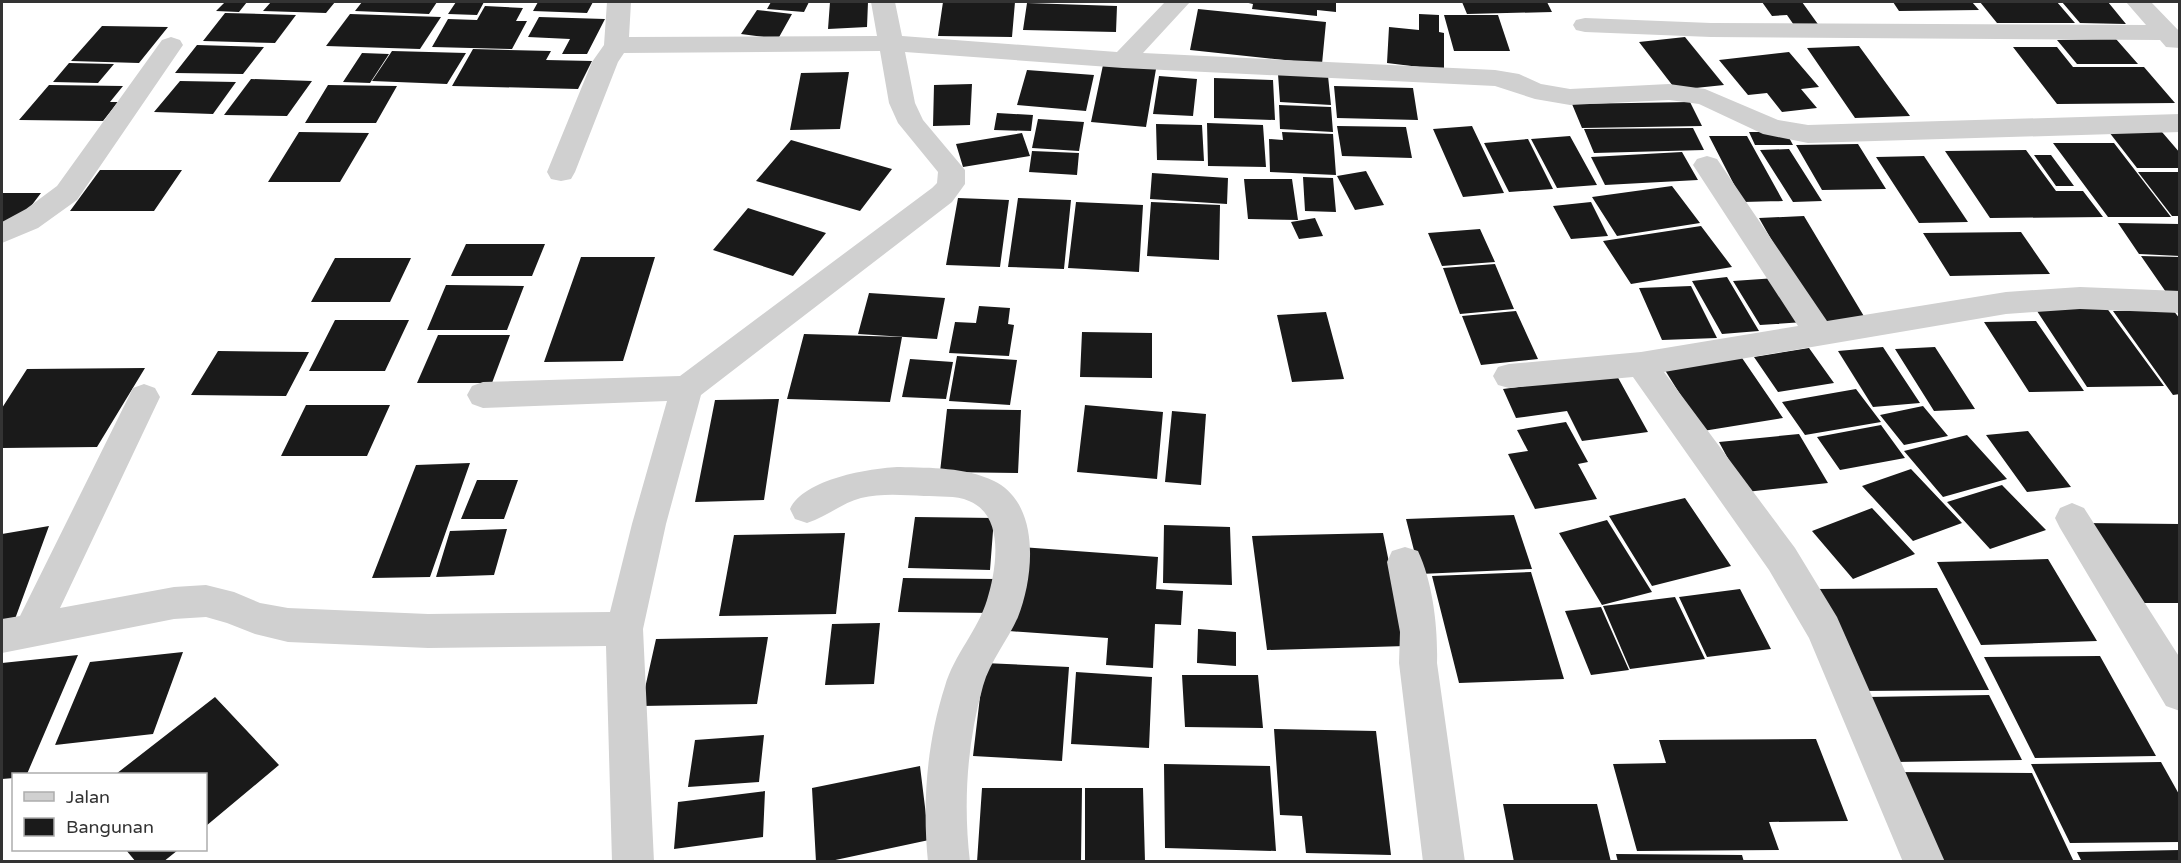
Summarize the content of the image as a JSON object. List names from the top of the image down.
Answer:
{
  "legend": ["Jalan", "Bangunan"]
}
